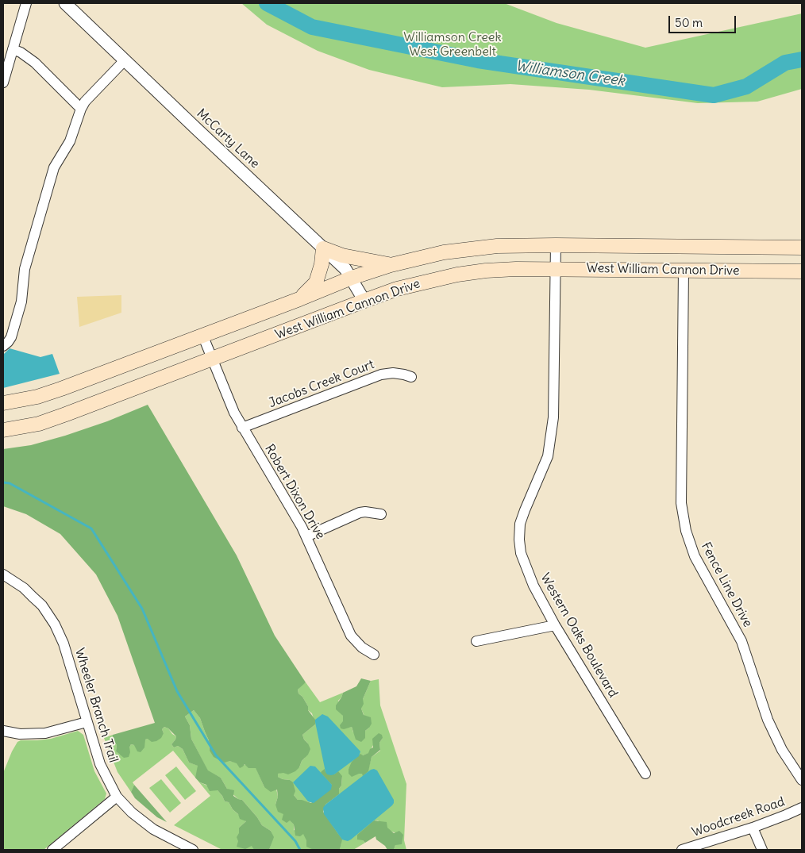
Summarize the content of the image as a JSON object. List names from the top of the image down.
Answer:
{
  "streets": {
    "main road": ["West William Cannon Drive"],
    "street": [
      "McCarty Lane",
      "Jacobs Creek Court",
      "Robert Dixon Drive",
      "Fence Line Drive",
      "Western Oaks Boulevard",
      "Wheeler Branch Trail",
      "Woodcreek Road"
    ]
  },
  "crossings": [
    ["McCarty Lane", "West William Cannon Drive"],
    ["West William Cannon Drive", "Robert Dixon Drive"],
    ["West William Cannon Drive", "Fence Line Drive"],
    ["West William Cannon Drive", "Western Oaks Boulevard"],
    ["Jacobs Creek Court", "Robert Dixon Drive"]
  ],
  "water": ["Williamson Creek"],
  "parks": ["Williamson Creek West Greenbelt"],
  "scale_bar": "50 m"
}
